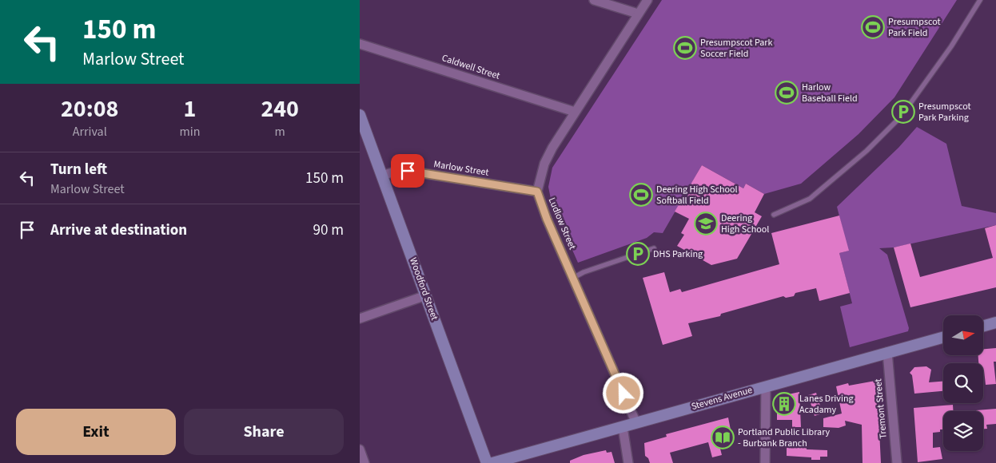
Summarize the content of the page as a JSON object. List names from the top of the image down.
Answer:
{
  "streets": {
    "main road": ["Woodford Street", "Stevens Avenue"],
    "street": [
      "Caldwell Street",
      "Marlow Street",
      "Ludlow Street",
      "Tremont Street"
    ]
  },
  "crossings": [
    ["Caldwell Street", "Ludlow Street"],
    ["Marlow Street", "Ludlow Street"],
    ["Marlow Street", "Woodford Street"],
    ["Ludlow Street", "Stevens Avenue"],
    ["Stevens Avenue", "Tremont Street"]
  ],
  "places": {
    "sports": [
      "Presumpscot Park Field",
      "Presumpscot Park Soccer Field",
      "Harlow Baseball Field",
      "Deering High School Softball Field"
    ],
    "parking": ["Presumpscot Park Parking", "DHS Parking"],
    "school or university": ["Deering High School"],
    "building": ["Lanes Driving Acadamy"],
    "library": ["Portland Public Library - Burbank Branch"]
  },
  "north": "right",
  "page": {
    "turn": ["150 m", "Marlow Street"],
    "eta": [
      "20:08",
      "Arrival",
      "1",
      "min",
      "240",
      "m"
    ],
    "list": [
      {
        "name": "Turn left",
        "note": "Marlow Street",
        "value": "150 m"
      },
      {
        "name": "Arrive at destination",
        "value": "90 m"
      }
    ],
    "buttons": ["Exit", "Share"]
  }
}
